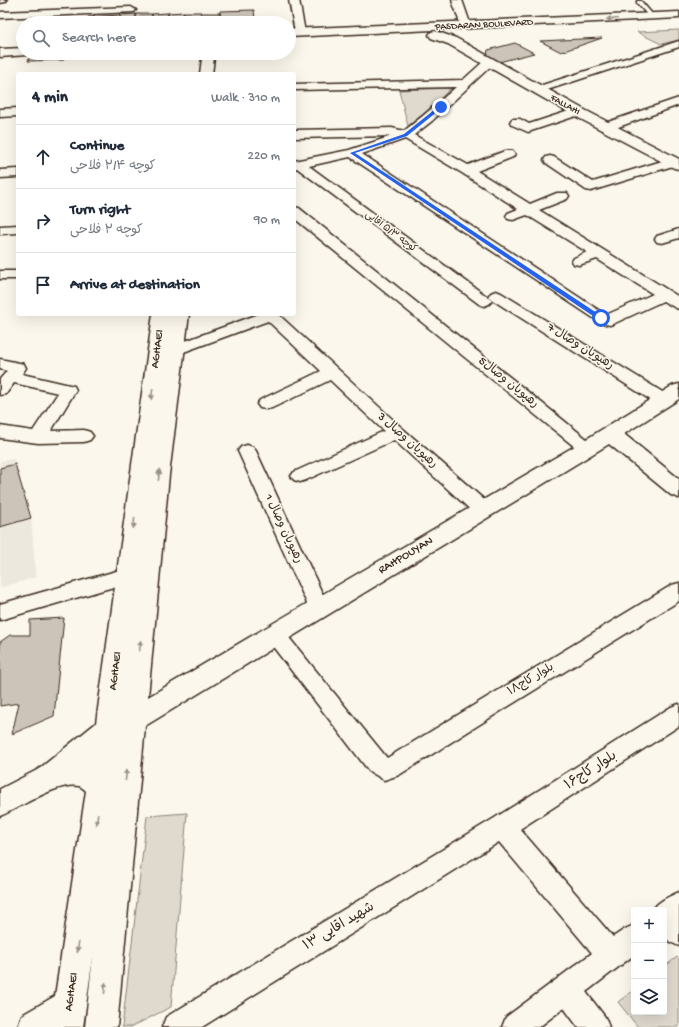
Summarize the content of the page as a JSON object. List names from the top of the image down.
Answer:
{
  "streets": {
    "main road": [
      "PASDARAN BOULEVARD",
      "FALLAHI",
      "AGHAEI",
      "RAHPOUYAN"
    ],
    "street": [
      "کوچه ۵/۳ آقایی",
      "7 رهپویان وصال",
      "رهپویان وصال5",
      "3 رهپویان وصال",
      "1 رهپویان وصال",
      "بلوار کاج۱۸",
      "بلوار کاج۱۶",
      "شهید اقایی ۱۳"
    ]
  },
  "crossings": [
    ["PASDARAN BOULEVARD", "FALLAHI"],
    ["کوچه ۵/۳ آقایی", "7 رهپویان وصال"],
    ["7 رهپویان وصال", "RAHPOUYAN"],
    ["AGHAEI", "RAHPOUYAN"],
    ["رهپویان وصال5", "RAHPOUYAN"],
    ["3 رهپویان وصال", "RAHPOUYAN"],
    ["1 رهپویان وصال", "RAHPOUYAN"],
    ["RAHPOUYAN", "بلوار کاج۱۸"],
    ["بلوار کاج۱۶", "شهید اقایی ۱۳"]
  ],
  "page": {
    "search": "Search here",
    "heading": ["4 min", "Walk · 310 m"],
    "list": [
      ["Continue", "کوچه ۲/۴ فلاحی", "220 m"],
      ["Turn right", "کوچه ۲ فلاحی", "90 m"],
      "Arrive at destination"
    ],
    "map_buttons": ["+", "−"]
  }
}
